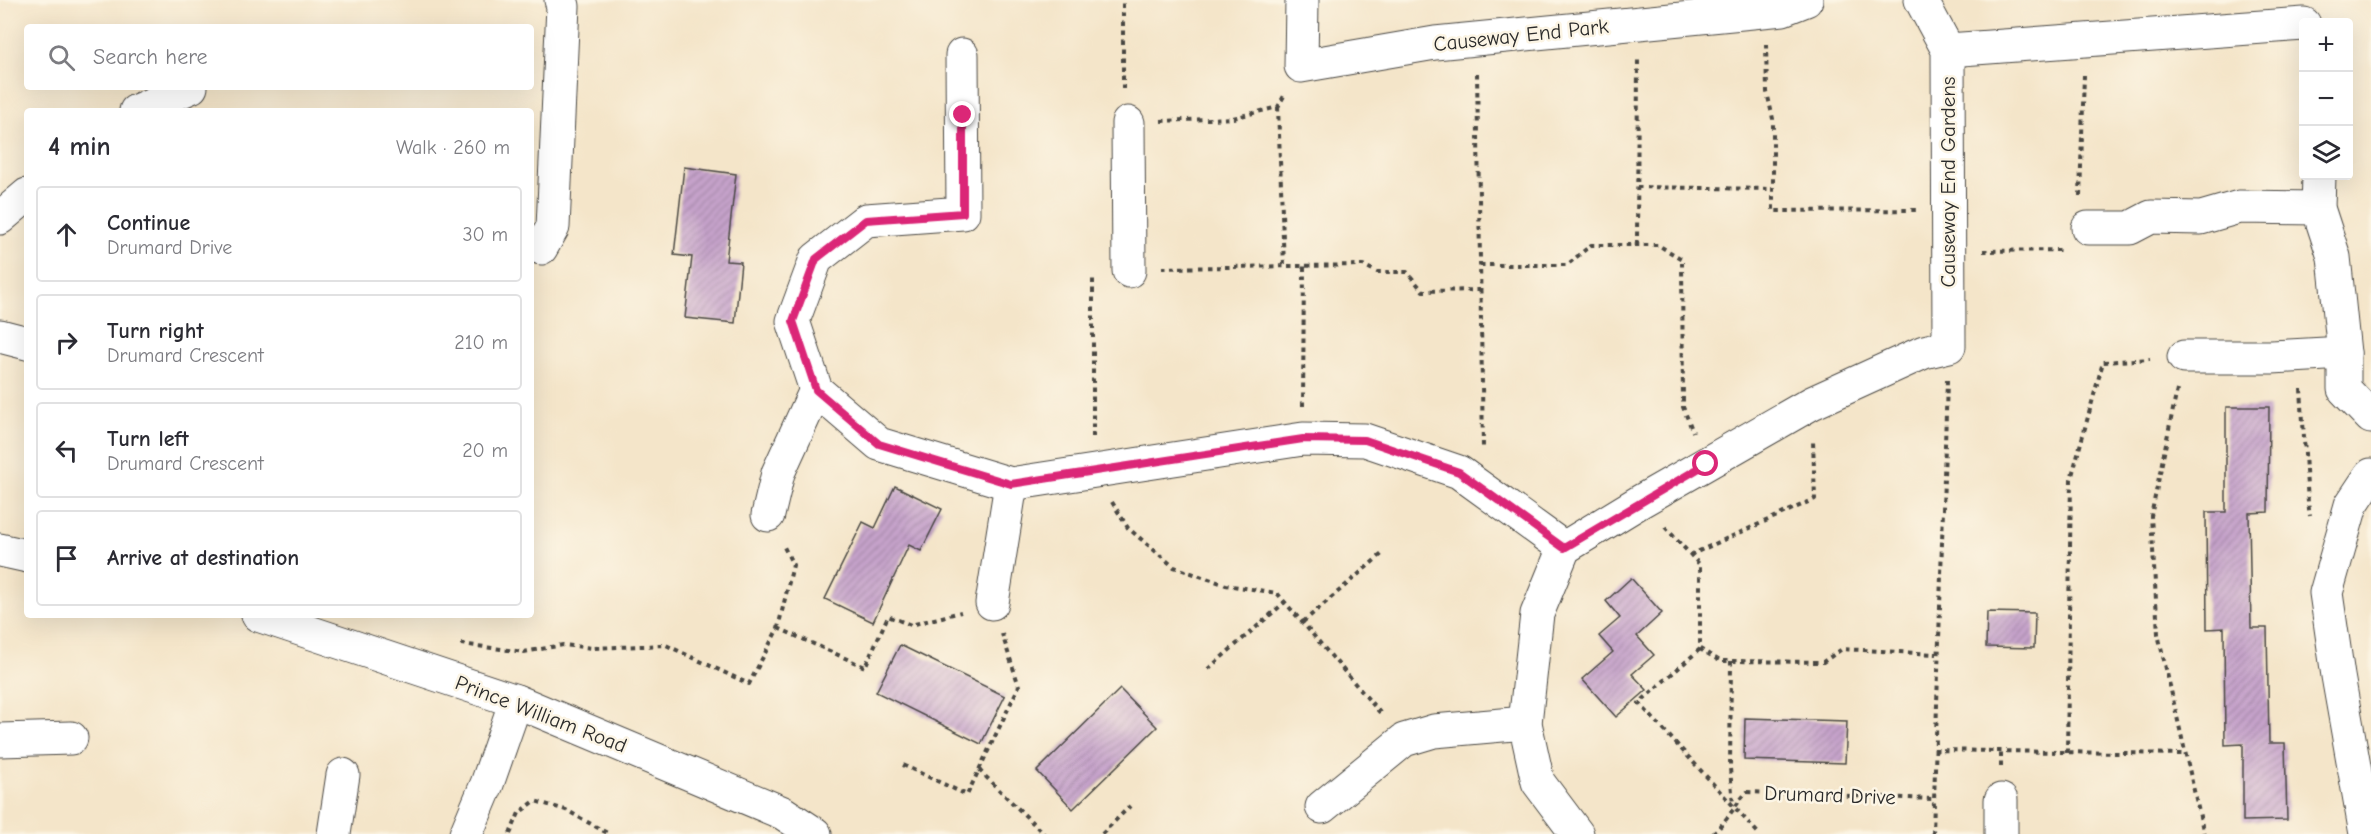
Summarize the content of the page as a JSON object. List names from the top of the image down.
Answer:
{
  "streets": {
    "street": ["Causeway End Park", "Causeway End Gardens", "Prince William Road"],
    "path": ["Drumard Drive"]
  },
  "page": {
    "map_buttons": ["+", "−"],
    "search": "Search here",
    "heading": ["4 min", "Walk · 260 m"],
    "list": [
      ["Continue", "Drumard Drive", "30 m"],
      ["Turn right", "Drumard Crescent", "210 m"],
      ["Turn left", "Drumard Crescent", "20 m"],
      "Arrive at destination"
    ]
  }
}
